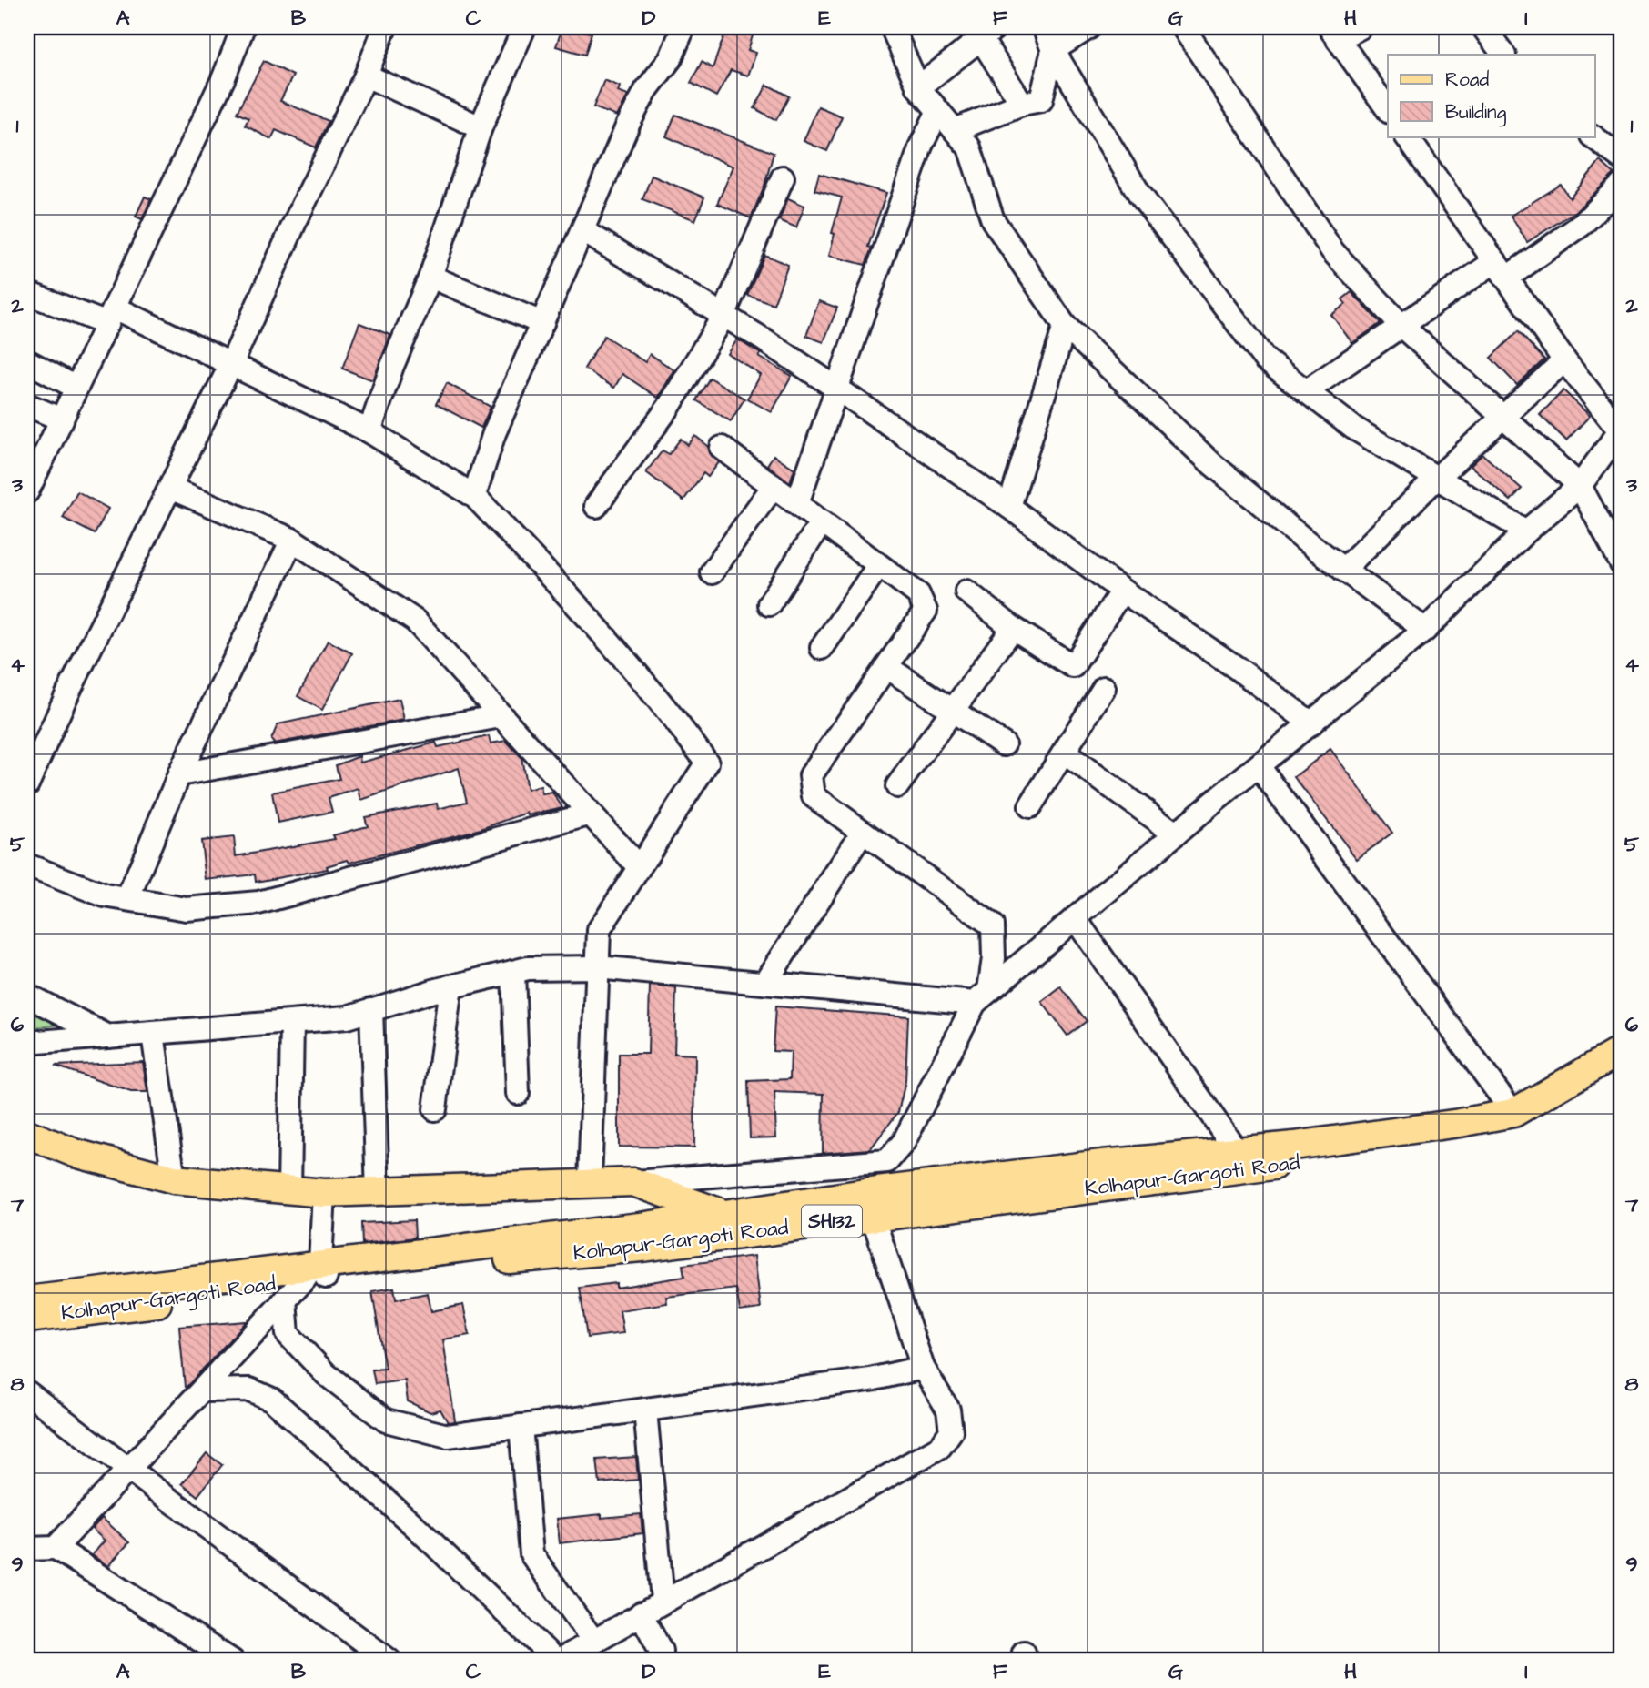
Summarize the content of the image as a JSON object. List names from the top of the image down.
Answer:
{
  "streets": {
    "main road": ["Kolhapur-Gargoti Road", "SH132"]
  },
  "legend": ["Road", "Building"],
  "grid": {
    "columns": [
      "A",
      "B",
      "C",
      "D",
      "E",
      "F",
      "G",
      "H",
      "I"
    ],
    "rows": [
      "1",
      "2",
      "3",
      "4",
      "5",
      "6",
      "7",
      "8",
      "9"
    ]
  }
}
